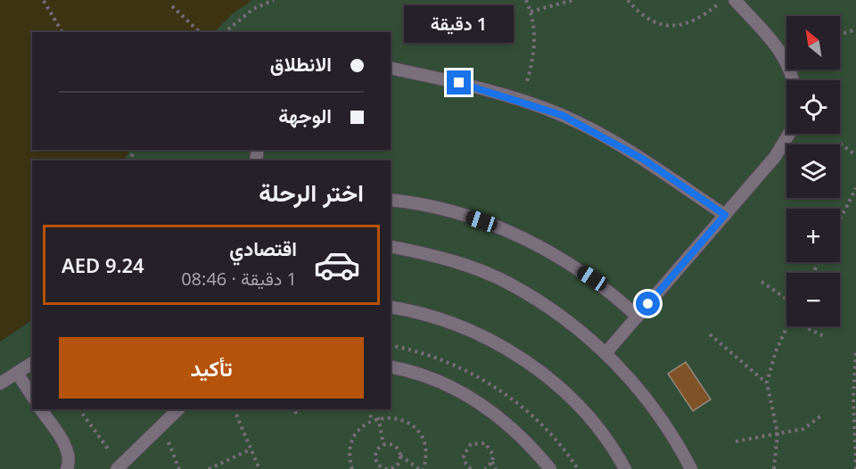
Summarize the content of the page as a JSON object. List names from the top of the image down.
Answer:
{
  "north": "top left",
  "page": {
    "bubble": "1 دقيقة",
    "map_buttons": ["+", "−"],
    "banner": ["الانطلاق", "الوجهة"],
    "heading": "اختر الرحلة",
    "list": [
      {
        "name": "اقتصادي",
        "note": "1 دقيقة · 08:46",
        "value": "AED 9.24"
      }
    ],
    "buttons": "تأكيد"
  }
}
